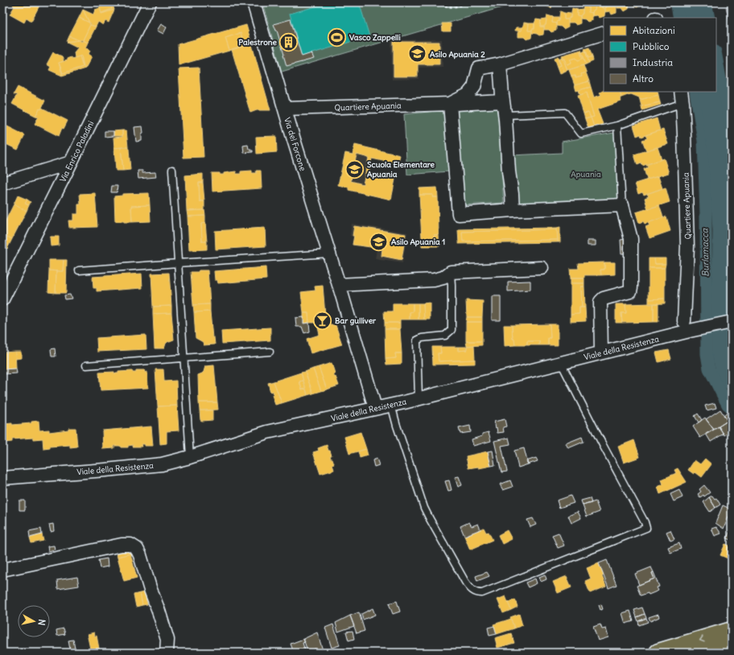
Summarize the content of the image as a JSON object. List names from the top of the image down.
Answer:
{
  "streets": {
    "street": [
      "Quartiere Apuania",
      "Via del Forcone",
      "Via Enrico Paladini",
      "Viale della Resistenza"
    ]
  },
  "crossings": [
    ["Quartiere Apuania", "Via del Forcone"],
    ["Quartiere Apuania", "Viale della Resistenza"],
    ["Via del Forcone", "Viale della Resistenza"]
  ],
  "water": ["Burlamacca"],
  "parks": ["Apuania"],
  "places": {
    "sports": ["Vasco Zappelli"],
    "building": ["Palestrone"],
    "school or university": ["Asilo Apuania 2", "Scuola Elementare Apuania", "Asilo Apuania 1"],
    "bar": ["Bar gulliver"]
  },
  "legend": [
    "Abitazioni",
    "Pubblico",
    "Industria",
    "Altro"
  ],
  "north": "right"
}
